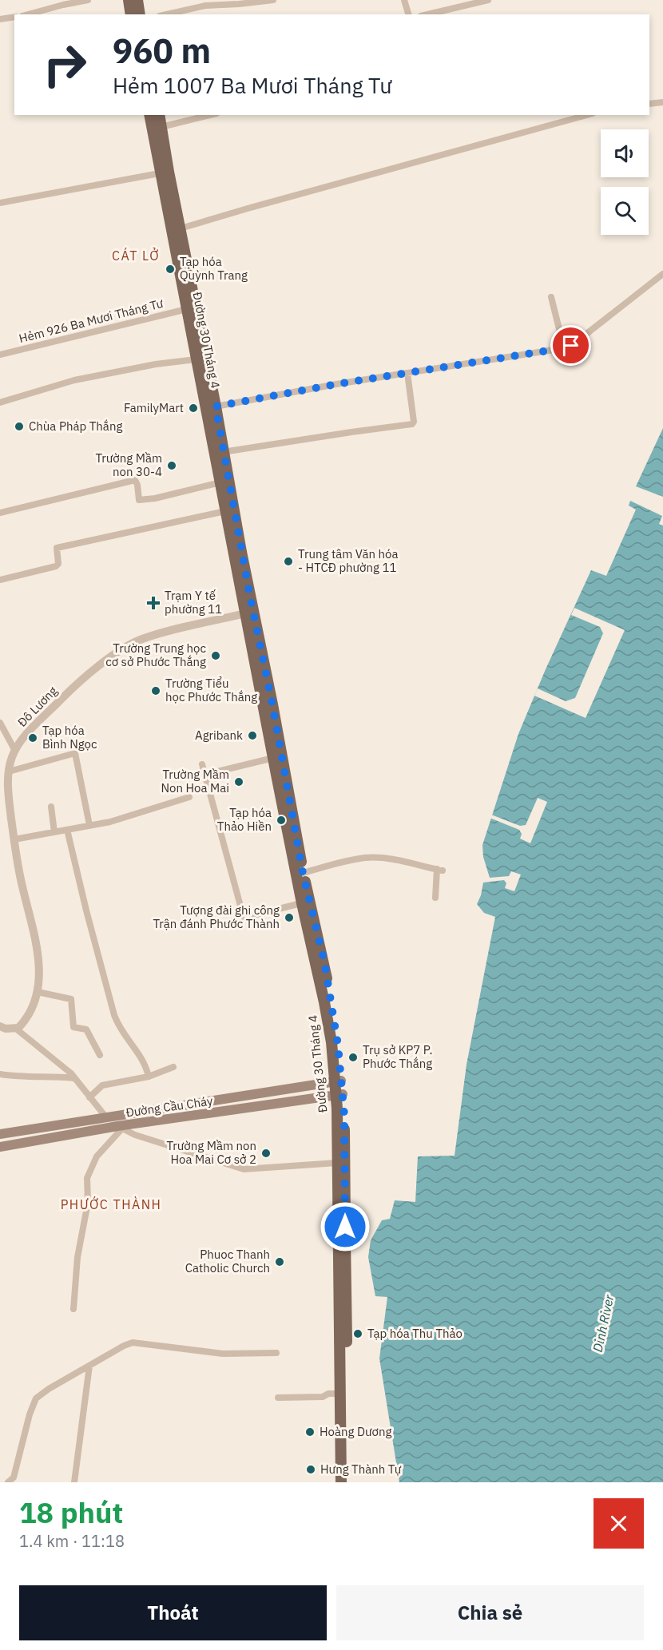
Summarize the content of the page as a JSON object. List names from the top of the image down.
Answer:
{
  "streets": {
    "main road": ["Đường 30 Tháng 4", "Đường Cầu Cháy"],
    "street": ["Hẻm 926 Ba Mươi Tháng Tư", "Đô Lương"]
  },
  "crossings": [
    ["Hẻm 926 Ba Mươi Tháng Tư", "Đường 30 Tháng 4"],
    ["Đường 30 Tháng 4", "Đô Lương"],
    ["Đường 30 Tháng 4", "Đường Cầu Cháy"]
  ],
  "districts": ["CÁT LỞ", "PHƯỚC THÀNH"],
  "water": ["Dinh River"],
  "places": {
    "other": [
      "Tạp hóa Quỳnh Trang",
      "FamilyMart",
      "Chùa Pháp Thắng",
      "Trường Mầm non 30-4",
      "Trung tâm Văn hóa - HTCĐ phường 11",
      "Trường Trung học cơ sở Phước Thắng",
      "Trường Tiểu học Phước Thắng",
      "Agribank",
      "Tạp hóa Bình Ngọc",
      "Trường Mầm Non Hoa Mai",
      "Tạp hóa Thảo Hiền",
      "Tượng đài ghi công Trận đánh Phước Thành",
      "Trụ sở KP7 P. Phước Thắng",
      "Trường Mầm non Hoa Mai Cơ sở 2",
      "Phuoc Thanh Catholic Church",
      "Tạp hóa Thu Thảo",
      "Hoàng Dương",
      "Hưng Thành Tự"
    ],
    "health": ["Trạm Y tế phường 11"]
  },
  "page": {
    "turn": ["960 m", "Hẻm 1007 Ba Mươi Tháng Tư"],
    "heading": ["18 phút", "1.4 km · 11:18"],
    "buttons": ["Thoát", "Chia sẻ"]
  }
}
